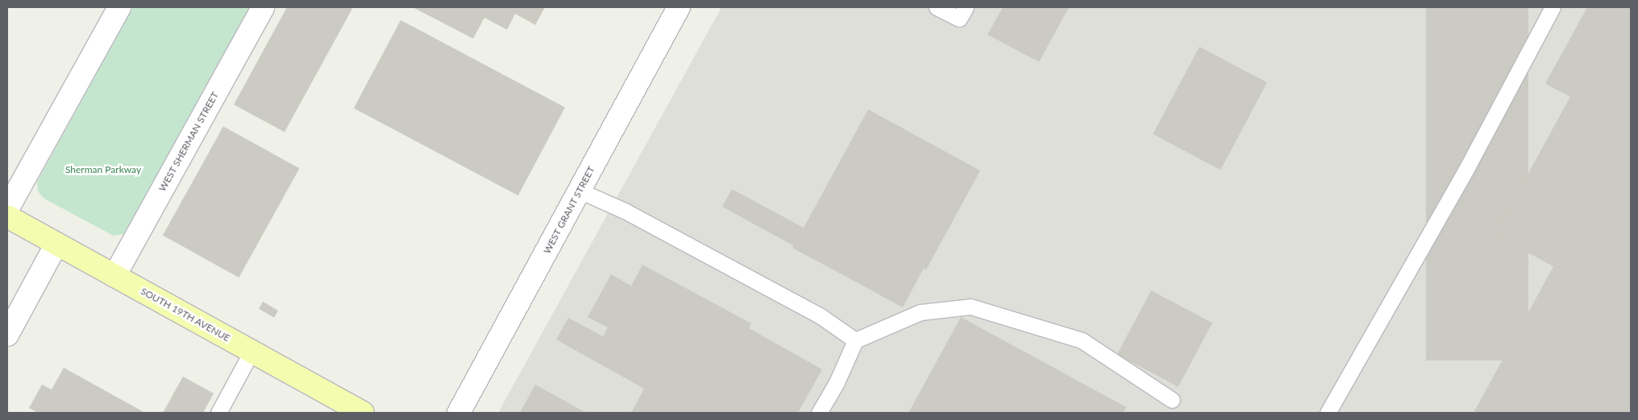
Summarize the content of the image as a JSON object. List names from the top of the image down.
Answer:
{
  "streets": {
    "main road": ["SOUTH 19TH AVENUE"],
    "street": ["WEST SHERMAN STREET", "WEST GRANT STREET"]
  },
  "crossings": [
    ["WEST SHERMAN STREET", "SOUTH 19TH AVENUE"]
  ],
  "parks": ["Sherman Parkway"]
}
